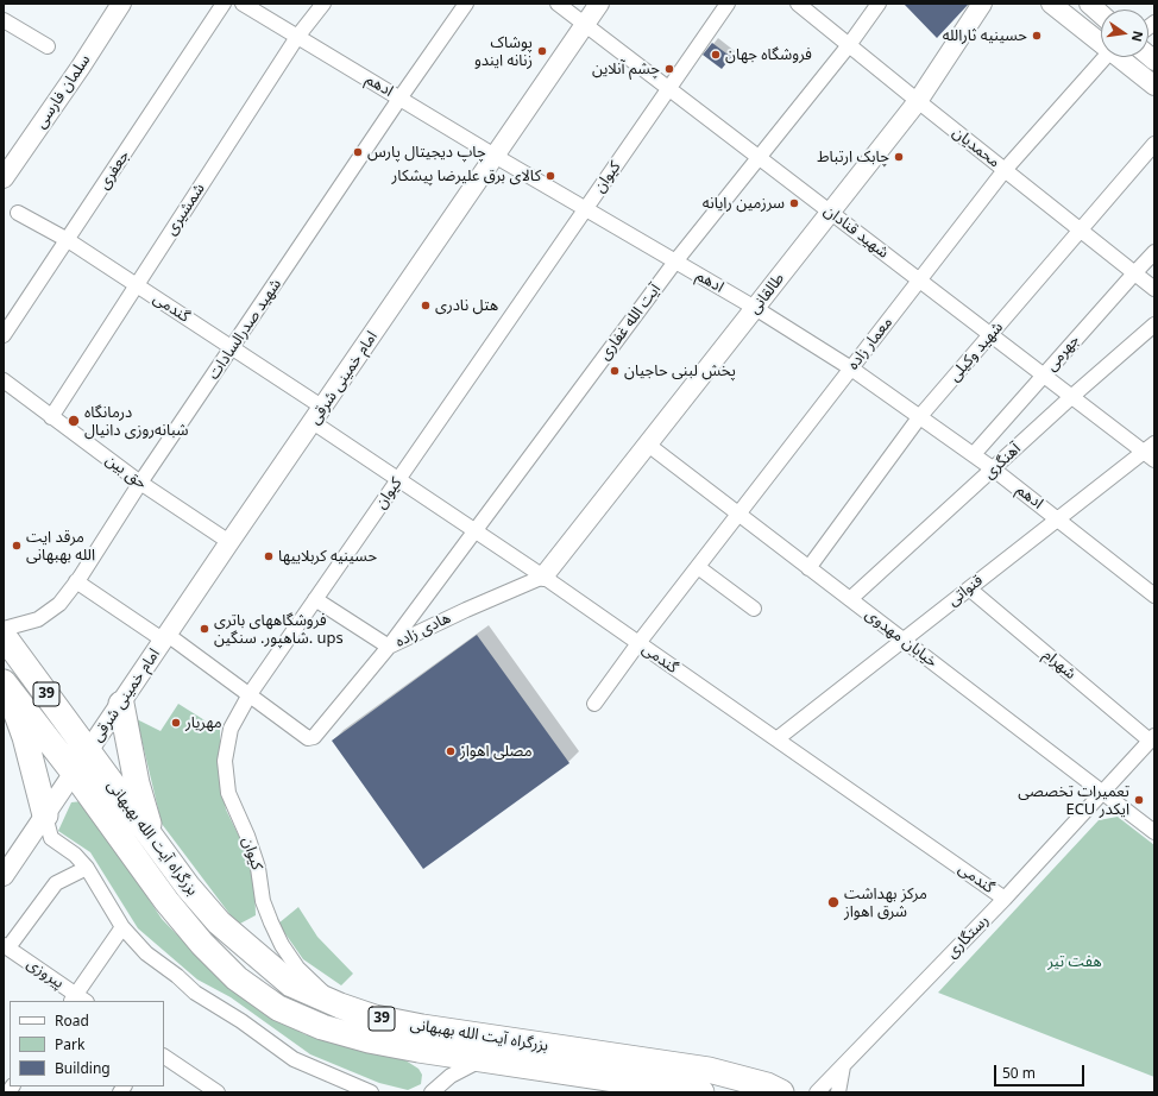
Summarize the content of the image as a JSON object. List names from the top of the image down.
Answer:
{
  "streets": {
    "highway": ["39", "بزرگراه آیت الله بهبهانی"],
    "main road": ["سلمان فارسی", "طالقانی", "امام خمینی شرقی"],
    "street": [
      "ادهم",
      "محمدیان",
      "جعفری",
      "کیوان",
      "شمشیری",
      "شهید قنادان",
      "گندمی",
      "آیت الله غفاری",
      "شهید صدرالسادات",
      "معمار زاده",
      "شهید وکیلی",
      "جهرمی",
      "آهنگری",
      "حق بین",
      "قنواتی",
      "هادی زاده",
      "خیابان مهدوی",
      "شهرام",
      "رستگاری",
      "پیروزی"
    ]
  },
  "crossings": [
    ["ادهم", "کیوان"],
    ["ادهم", "شمشیری"],
    ["ادهم", "طالقانی"],
    ["ادهم", "آیت الله غفاری"],
    ["ادهم", "شهید صدرالسادات"],
    ["ادهم", "معمار زاده"],
    ["ادهم", "شهید وکیلی"],
    ["ادهم", "جهرمی"],
    ["ادهم", "امام خمینی شرقی"],
    ["ادهم", "آهنگری"],
    ["ادهم", "قنواتی"],
    ["محمدیان", "طالقانی"],
    ["محمدیان", "آیت الله غفاری"],
    ["محمدیان", "معمار زاده"],
    ["محمدیان", "شهید وکیلی"],
    ["محمدیان", "جهرمی"],
    ["جعفری", "گندمی"],
    ["کیوان", "شهید قنادان"],
    ["کیوان", "گندمی"],
    ["کیوان", "هادی زاده"],
    ["کیوان", "بزرگراه آیت الله بهبهانی"],
    ["شمشیری", "گندمی"],
    ["شمشیری", "حق بین"],
    ["شهید قنادان", "طالقانی"],
    ["شهید قنادان", "آیت الله غفاری"],
    ["شهید قنادان", "معمار زاده"],
    ["شهید قنادان", "شهید وکیلی"],
    ["شهید قنادان", "جهرمی"],
    ["شهید قنادان", "امام خمینی شرقی"],
    ["شهید قنادان", "آهنگری"],
    ["شهید قنادان", "قنواتی"],
    ["طالقانی", "گندمی"],
    ["طالقانی", "هادی زاده"],
    ["طالقانی", "خیابان مهدوی"],
    ["گندمی", "آیت الله غفاری"],
    ["گندمی", "شهید صدرالسادات"],
    ["گندمی", "معمار زاده"],
    ["گندمی", "امام خمینی شرقی"],
    ["گندمی", "قنواتی"],
    ["گندمی", "هادی زاده"],
    ["گندمی", "رستگاری"],
    ["آیت الله غفاری", "هادی زاده"],
    ["شهید صدرالسادات", "حق بین"],
    ["معمار زاده", "خیابان مهدوی"],
    ["شهید وکیلی", "خیابان مهدوی"],
    ["امام خمینی شرقی", "حق بین"],
    ["امام خمینی شرقی", "بزرگراه آیت الله بهبهانی"],
    ["آهنگری", "خیابان مهدوی"],
    ["قنواتی", "خیابان مهدوی"],
    ["قنواتی", "شهرام"],
    ["خیابان مهدوی", "رستگاری"],
    ["شهرام", "رستگاری"]
  ],
  "parks": ["هفت تیر"],
  "places": [
    "حسینیه ثارالله",
    "پوشاک زنانه ایندو",
    "فروشگاه جهان",
    "چشم آنلاین",
    "چاپ دیجیتال پارس",
    "چابک ارتباط",
    "کالای برق علیرضا پیشکار",
    "سرزمین رایانه",
    "هتل نادری",
    "پخش لبنی حاجیان",
    "درمانگاه شبانه‌روزی دانیال",
    "مرقد ایت الله بهبهانی",
    "حسینیه کربلاییها",
    "فروشگاههای باتری شاهپور. سنگین. ups",
    "مهریار",
    "مصلی اهواز",
    "تعمیرات تخصصی ECU ایکدر",
    "مرکز بهداشت شرق اهواز"
  ],
  "legend": ["Road", "Park", "Building"],
  "scale_bar": "50 m",
  "north": "right"
}
